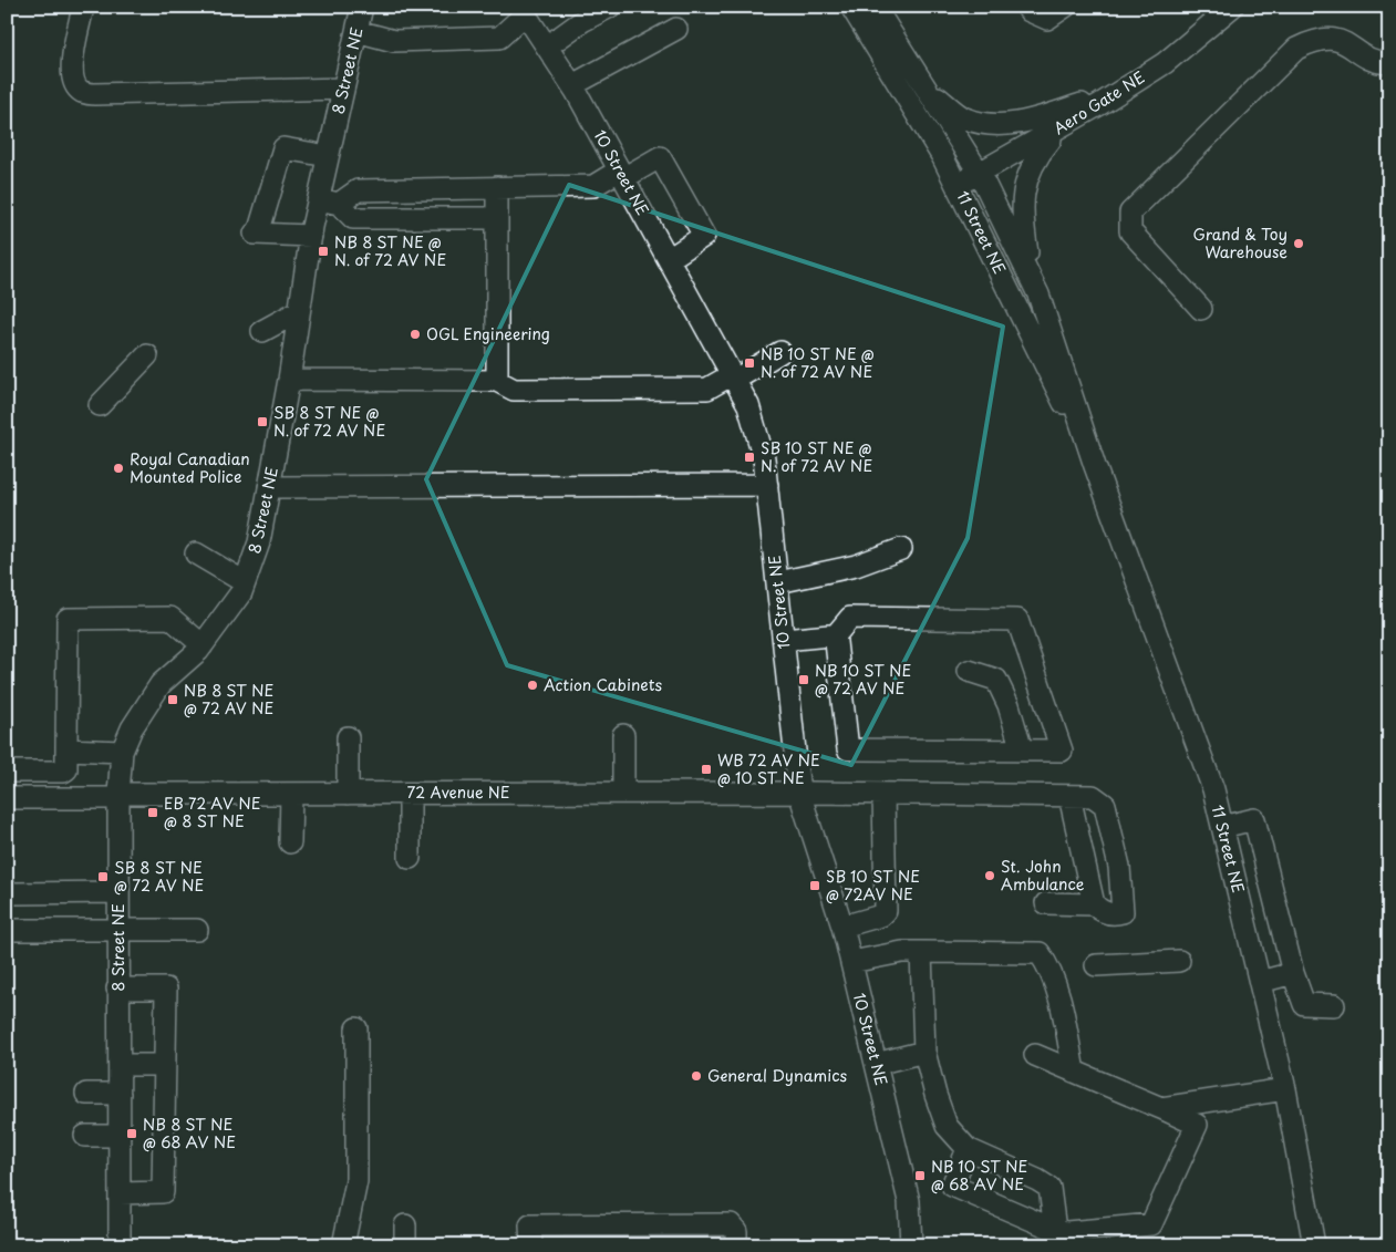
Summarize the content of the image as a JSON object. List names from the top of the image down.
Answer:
{
  "streets": {
    "street": [
      "8 Street NE",
      "Aero Gate NE",
      "10 Street NE",
      "11 Street NE",
      "72 Avenue NE"
    ]
  },
  "crossings": [
    ["8 Street NE", "72 Avenue NE"],
    ["Aero Gate NE", "11 Street NE"],
    ["10 Street NE", "72 Avenue NE"]
  ],
  "places": {
    "other": [
      "Grand & Toy Warehouse",
      "OGL Engineering",
      "Royal Canadian Mounted Police",
      "Action Cabinets",
      "St. John Ambulance",
      "General Dynamics"
    ],
    "transit": [
      "NB 8 ST NE @ N. of 72 AV NE",
      "NB 10 ST NE @ N. of 72 AV NE",
      "SB 8 ST NE @ N. of 72 AV NE",
      "SB 10 ST NE @ N. of 72 AV NE",
      "NB 10 ST NE @ 72 AV NE",
      "NB 8 ST NE @ 72 AV NE",
      "WB 72 AV NE @ 10 ST NE",
      "EB 72 AV NE @ 8 ST NE",
      "SB 8 ST NE @ 72 AV NE",
      "SB 10 ST NE @ 72AV NE",
      "NB 8 ST NE @ 68 AV NE",
      "NB 10 ST NE @ 68 AV NE"
    ]
  }
}
